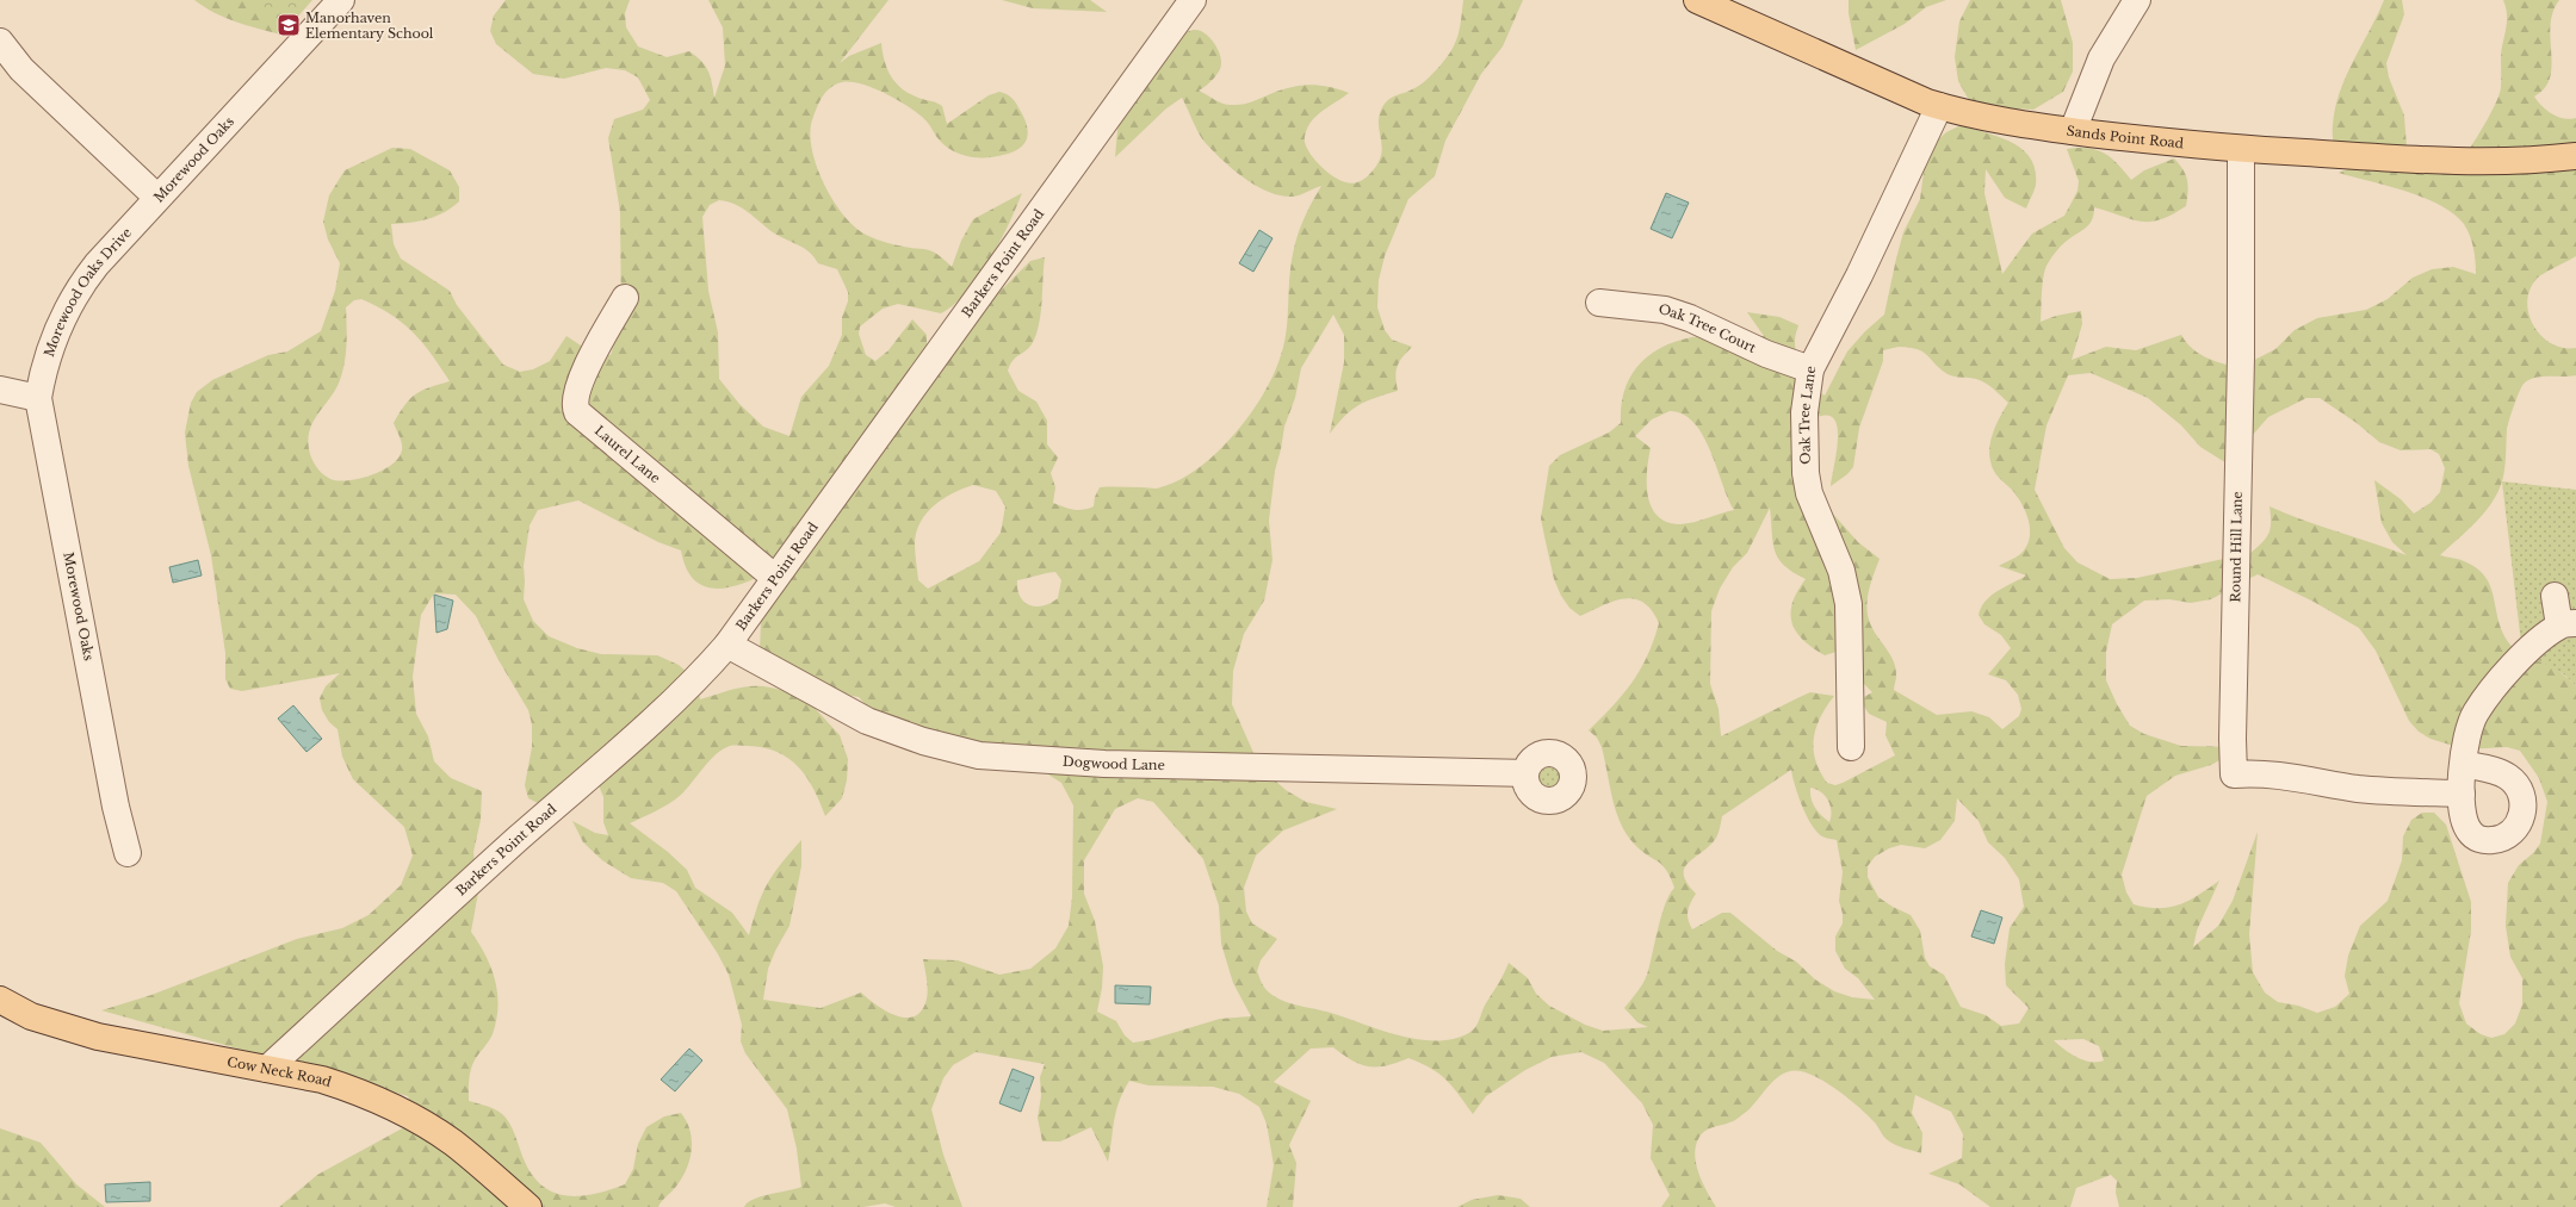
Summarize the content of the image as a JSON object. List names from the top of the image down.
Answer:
{
  "streets": {
    "main road": ["Sands Point Road", "Cow Neck Road"],
    "street": [
      "Morewood Oaks",
      "Barkers Point Road",
      "Morewood Oaks Drive",
      "Oak Tree Court",
      "Oak Tree Lane",
      "Laurel Lane",
      "Round Hill Lane",
      "Dogwood Lane"
    ]
  },
  "crossings": [
    ["Sands Point Road", "Oak Tree Lane"],
    ["Sands Point Road", "Round Hill Lane"],
    ["Morewood Oaks", "Morewood Oaks Drive"],
    ["Barkers Point Road", "Laurel Lane"],
    ["Barkers Point Road", "Dogwood Lane"],
    ["Barkers Point Road", "Cow Neck Road"],
    ["Oak Tree Court", "Oak Tree Lane"]
  ],
  "places": {
    "school or university": ["Manorhaven Elementary School"]
  }
}
